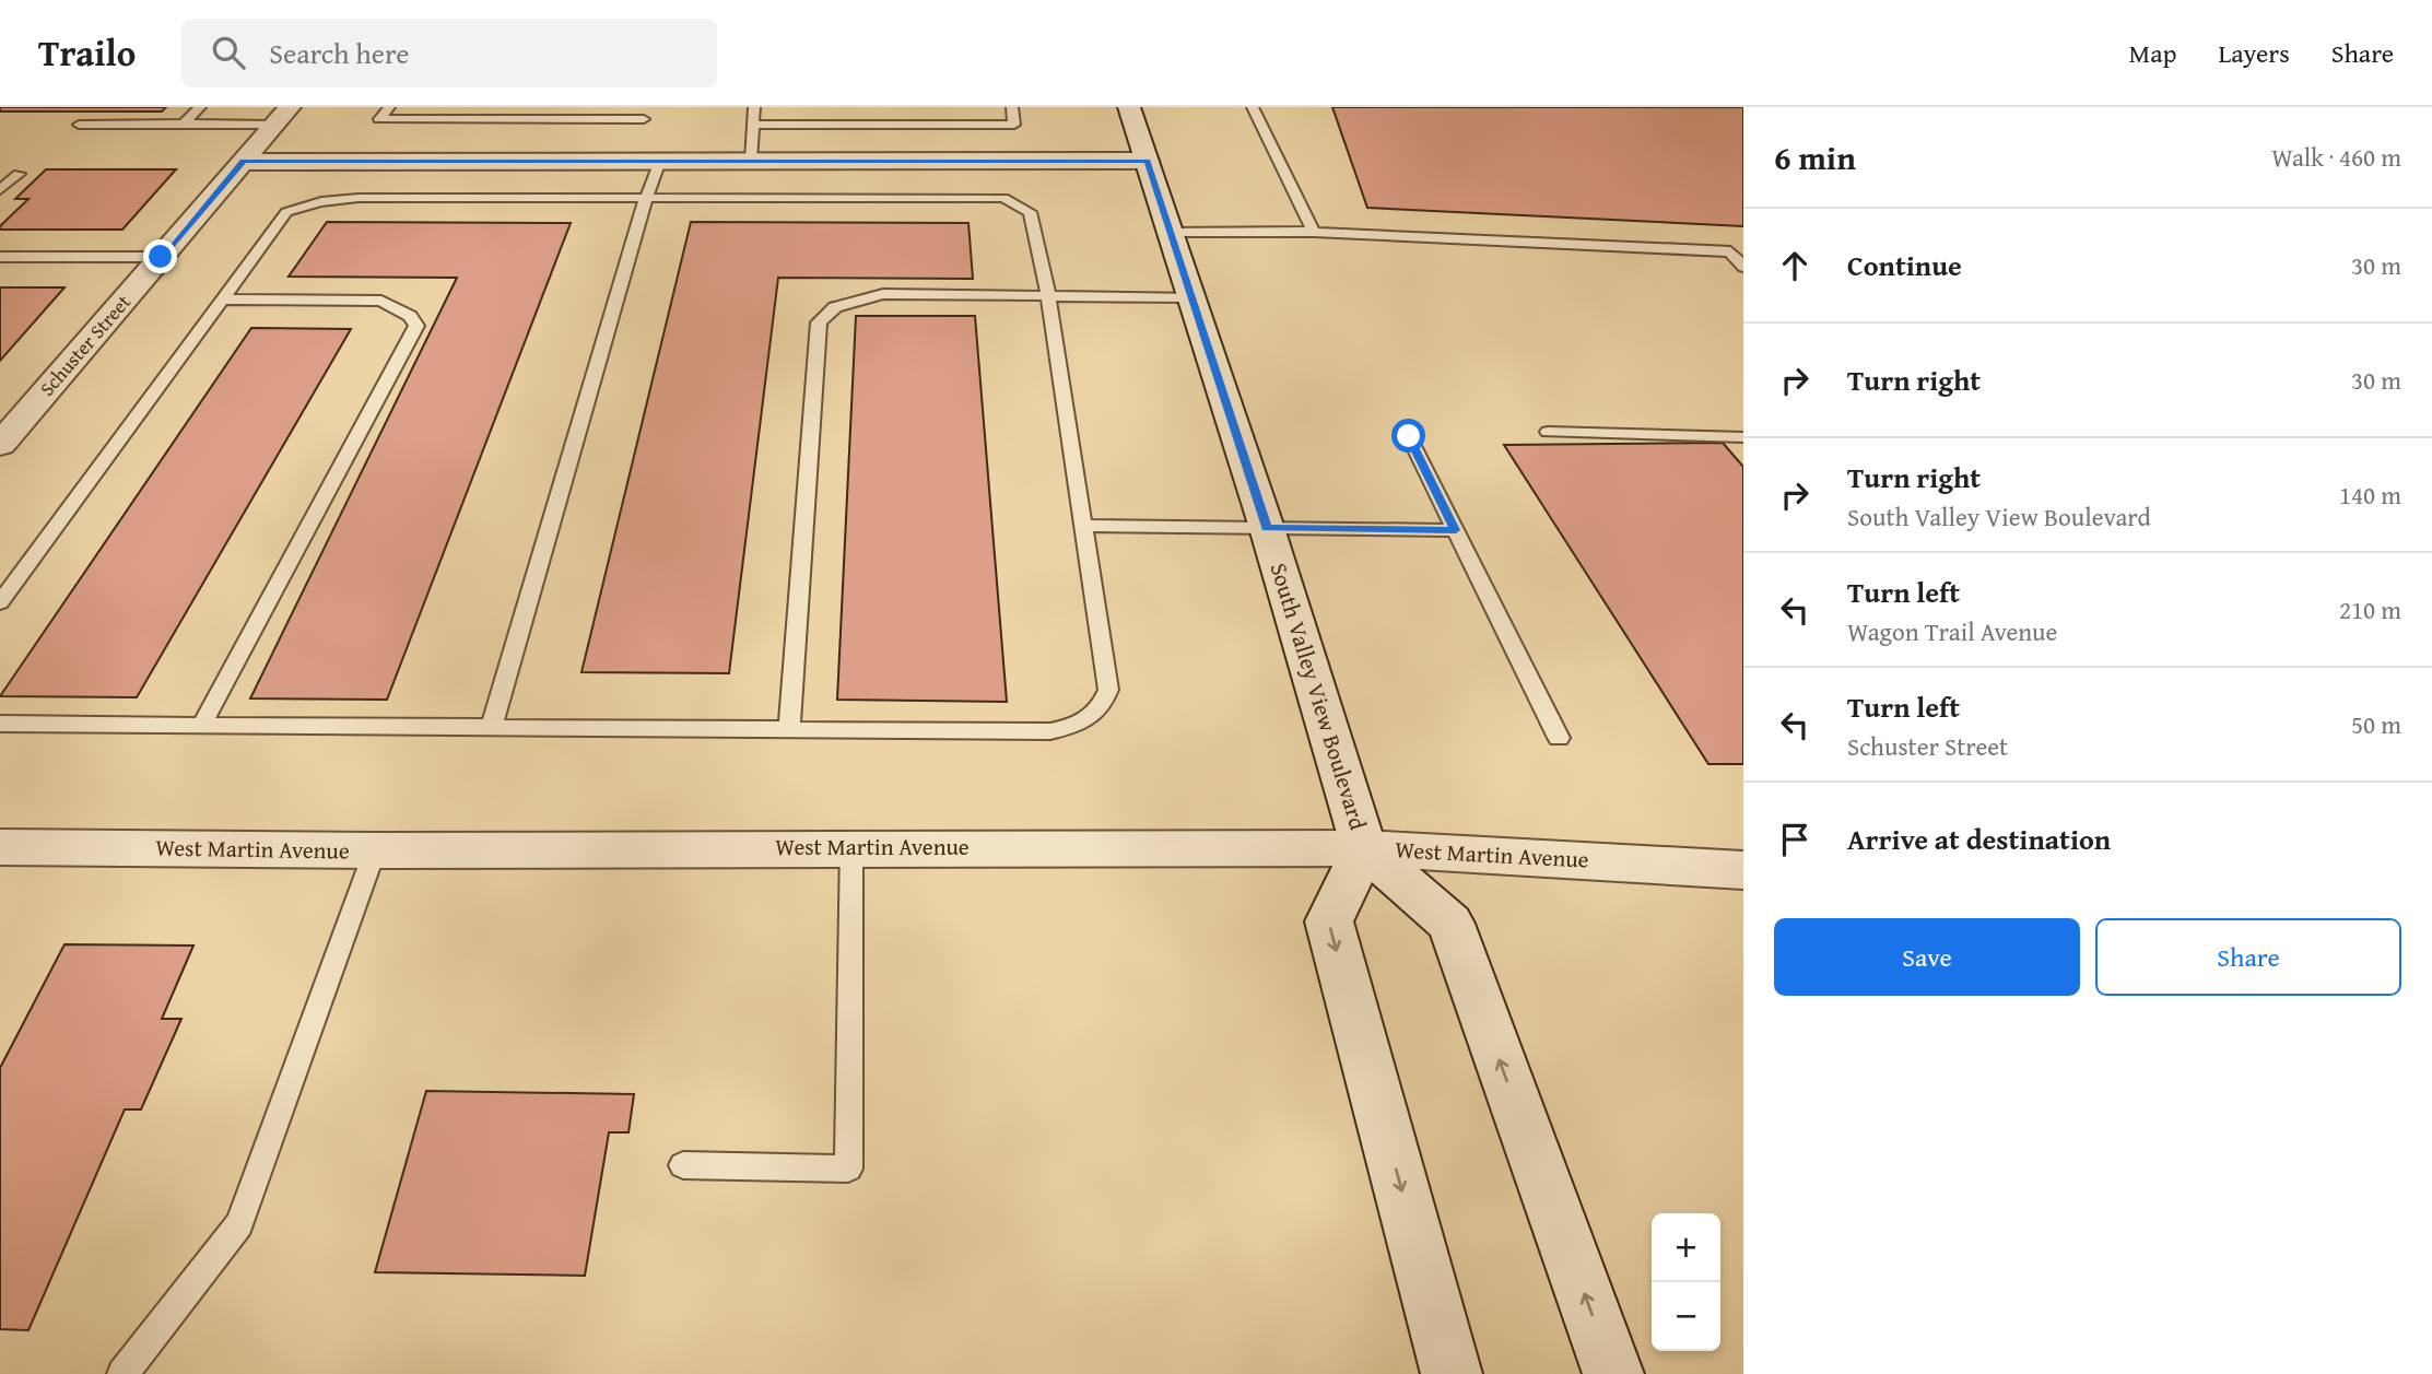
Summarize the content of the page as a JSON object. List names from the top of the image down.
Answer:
{
  "streets": {
    "street": ["Schuster Street", "South Valley View Boulevard", "West Martin Avenue"]
  },
  "crossings": [
    ["South Valley View Boulevard", "West Martin Avenue"]
  ],
  "page": {
    "header": "Trailo",
    "search": "Search here",
    "nav": ["Map", "Layers", "Share"],
    "heading": ["6 min", "Walk · 460 m"],
    "list": [
      ["Continue", "30 m"],
      ["Turn right", "30 m"],
      ["Turn right", "South Valley View Boulevard", "140 m"],
      ["Turn left", "Wagon Trail Avenue", "210 m"],
      ["Turn left", "Schuster Street", "50 m"],
      "Arrive at destination"
    ],
    "buttons": ["Save", "Share"],
    "map_buttons": ["+", "−"]
  }
}
